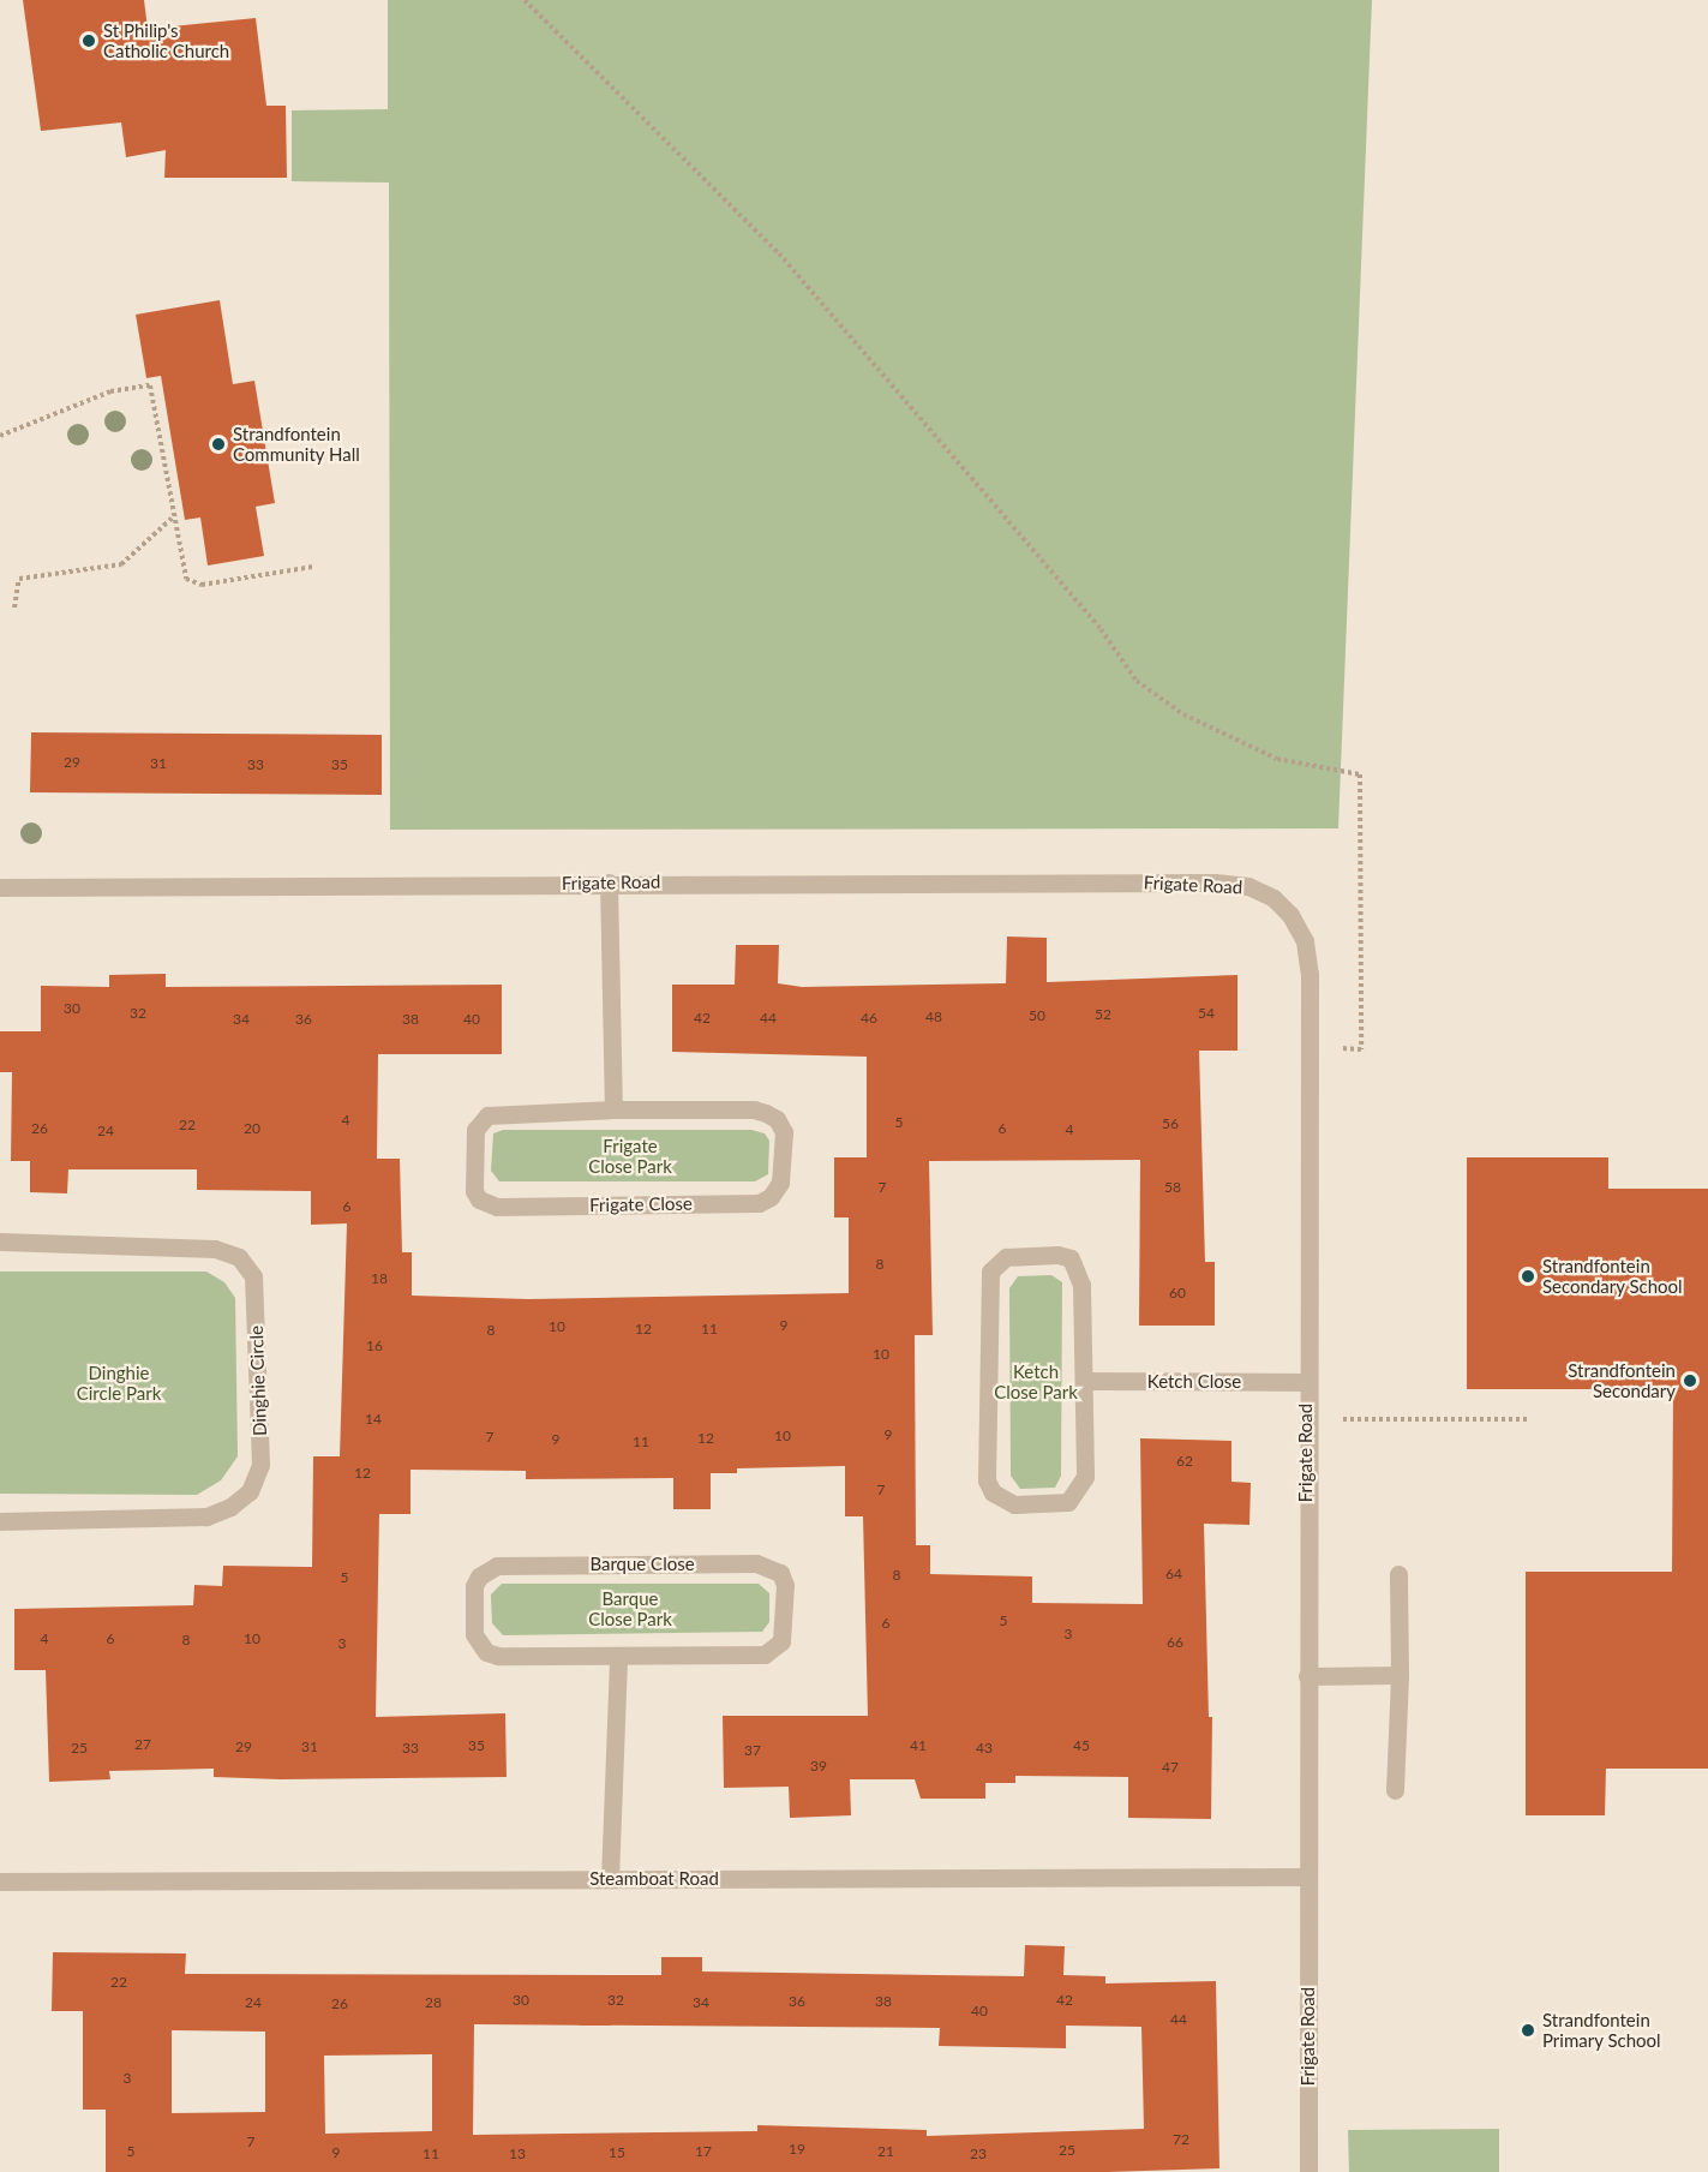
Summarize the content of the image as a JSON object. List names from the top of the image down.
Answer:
{
  "streets": {
    "street": [
      "Frigate Road",
      "Frigate Close",
      "Dinghie Circle",
      "Ketch Close",
      "Barque Close",
      "Steamboat Road"
    ]
  },
  "crossings": [
    ["Frigate Road", "Ketch Close"],
    ["Frigate Road", "Steamboat Road"]
  ],
  "parks": [
    "Frigate Close Park",
    "Ketch Close Park",
    "Dinghie Circle Park",
    "Barque Close Park"
  ],
  "places": [
    "St Philip's Catholic Church",
    "Strandfontein Community Hall",
    "Strandfontein Secondary School",
    "Strandfontein Secondary",
    "Strandfontein Primary School"
  ],
  "house_numbers": [
    "29",
    "31",
    "33",
    "35",
    "30",
    "32",
    "54",
    "52",
    "50",
    "48",
    "42",
    "44",
    "46",
    "34",
    "36",
    "38",
    "40",
    "4",
    "5",
    "56",
    "22",
    "26",
    "20",
    "6",
    "4",
    "24",
    "7",
    "58",
    "6",
    "8",
    "18",
    "60",
    "9",
    "10",
    "12",
    "11",
    "8",
    "16",
    "10",
    "14",
    "9",
    "10",
    "7",
    "12",
    "9",
    "11",
    "62",
    "12",
    "7",
    "64",
    "8",
    "5",
    "5",
    "6",
    "3",
    "4",
    "6",
    "10",
    "8",
    "66",
    "3",
    "27",
    "35",
    "41",
    "45",
    "29",
    "31",
    "25",
    "33",
    "43",
    "37",
    "39",
    "47",
    "22",
    "30",
    "32",
    "42",
    "36",
    "38",
    "24",
    "28",
    "34",
    "26",
    "40",
    "44",
    "3",
    "72",
    "7",
    "19",
    "25",
    "5",
    "17",
    "21",
    "9",
    "15",
    "11",
    "13",
    "23"
  ]
}
